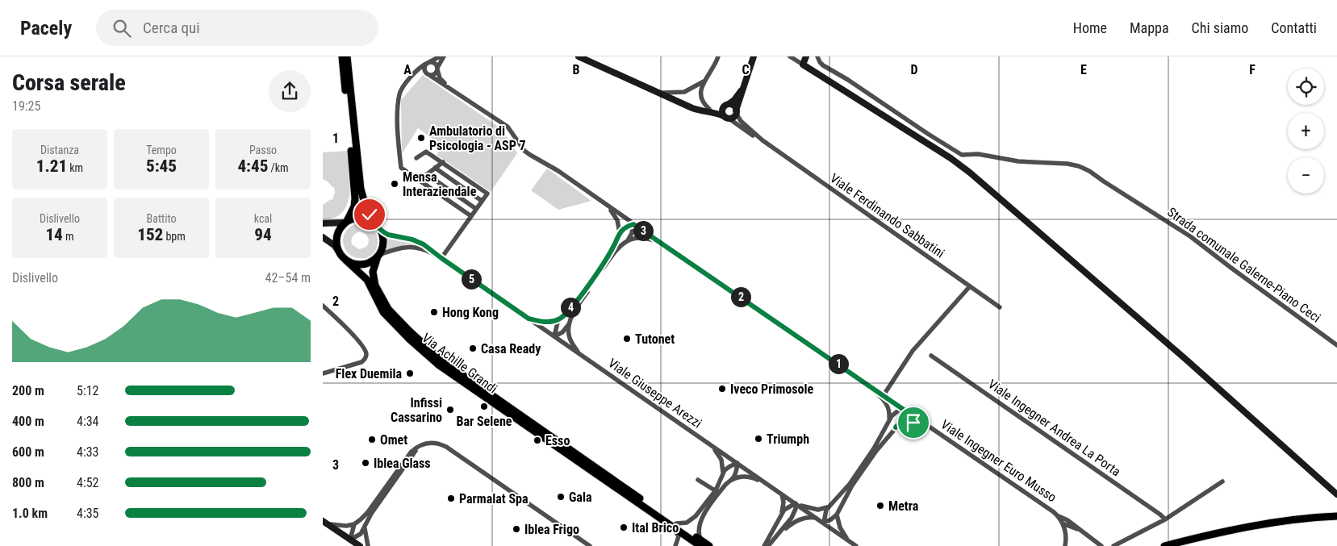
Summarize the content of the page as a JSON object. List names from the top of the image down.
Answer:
{
  "streets": {
    "main road": ["Via Achille Grandi"],
    "street": [
      "Viale Ferdinando Sabbatini",
      "Strada comunale Galerne-Piano Ceci",
      "Viale Giuseppe Arezzi",
      "Viale Ingegner Andrea La Porta",
      "Viale Ingegner Euro Musso"
    ]
  },
  "places": [
    "Ambulatorio di Psicologia - ASP 7",
    "Mensa Interaziendale",
    "Hong Kong",
    "Tutonet",
    "Casa Ready",
    "Flex Duemila",
    "Iveco Primosole",
    "Bar Selene",
    "Infissi Cassarino",
    "Triumph",
    "Omet",
    "Esso",
    "Iblea Glass",
    "Gala",
    "Parmalat Spa",
    "Metra",
    "Ital Brico",
    "Iblea Frigo"
  ],
  "page": {
    "header": "Pacely",
    "search": "Cerca qui",
    "nav": [
      "Home",
      "Mappa",
      "Chi siamo",
      "Contatti"
    ],
    "heading": ["Corsa serale", "19:25"],
    "map_buttons": ["+", "−"],
    "stats": [
      ["Distanza", "1.21 km"],
      ["Tempo", "5:45"],
      ["Passo", "4:45 /km"],
      ["Dislivello", "14 m"],
      ["Battito", "152 bpm"],
      ["kcal", "94"]
    ],
    "pins": [
      "3",
      "5",
      "2",
      "4",
      "1"
    ],
    "chart": ["Dislivello", "42–54 m"],
    "list": [
      {
        "name": "200 m",
        "note": "5:12"
      },
      {
        "name": "400 m",
        "note": "4:34"
      },
      {
        "name": "600 m",
        "note": "4:33"
      },
      {
        "name": "800 m",
        "note": "4:52"
      },
      {
        "name": "1.0 km",
        "note": "4:35"
      }
    ]
  },
  "grid": {
    "columns": [
      "A",
      "B",
      "C",
      "D",
      "E",
      "F"
    ],
    "rows": ["1", "2", "3"]
  }
}
